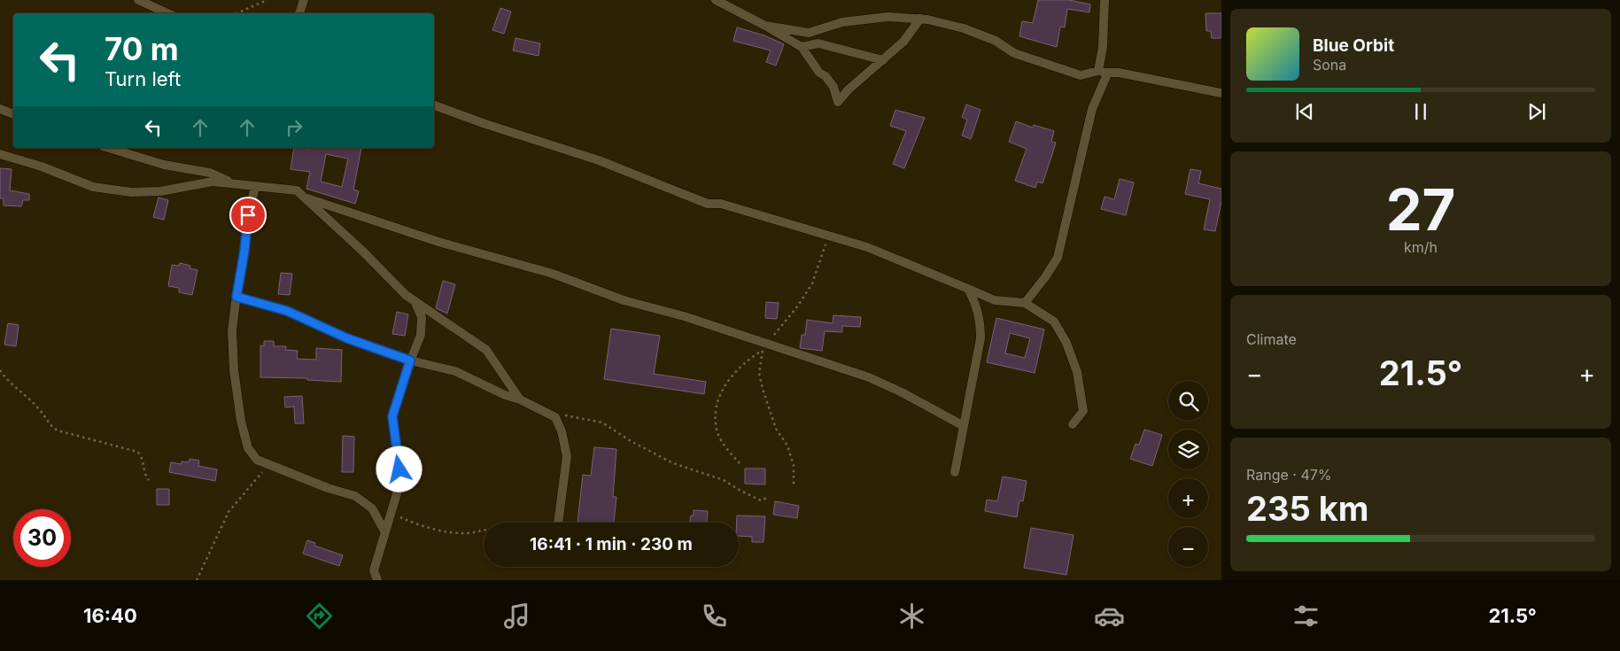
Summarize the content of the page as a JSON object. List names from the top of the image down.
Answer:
{
  "page": {
    "turn": ["70 m", "Turn left"],
    "song": ["Blue Orbit", "Sona"],
    "tile": [
      ["27", "km/h"],
      "Climate",
      ["Range · 47%", "235 km"]
    ],
    "heat": ["−", "21.5°", "+"],
    "map_buttons": ["+", "−"],
    "limit": "30",
    "trip": "16:41 · 1 min · 230 m",
    "tabs": ["16:40", "21.5°"]
  }
}
